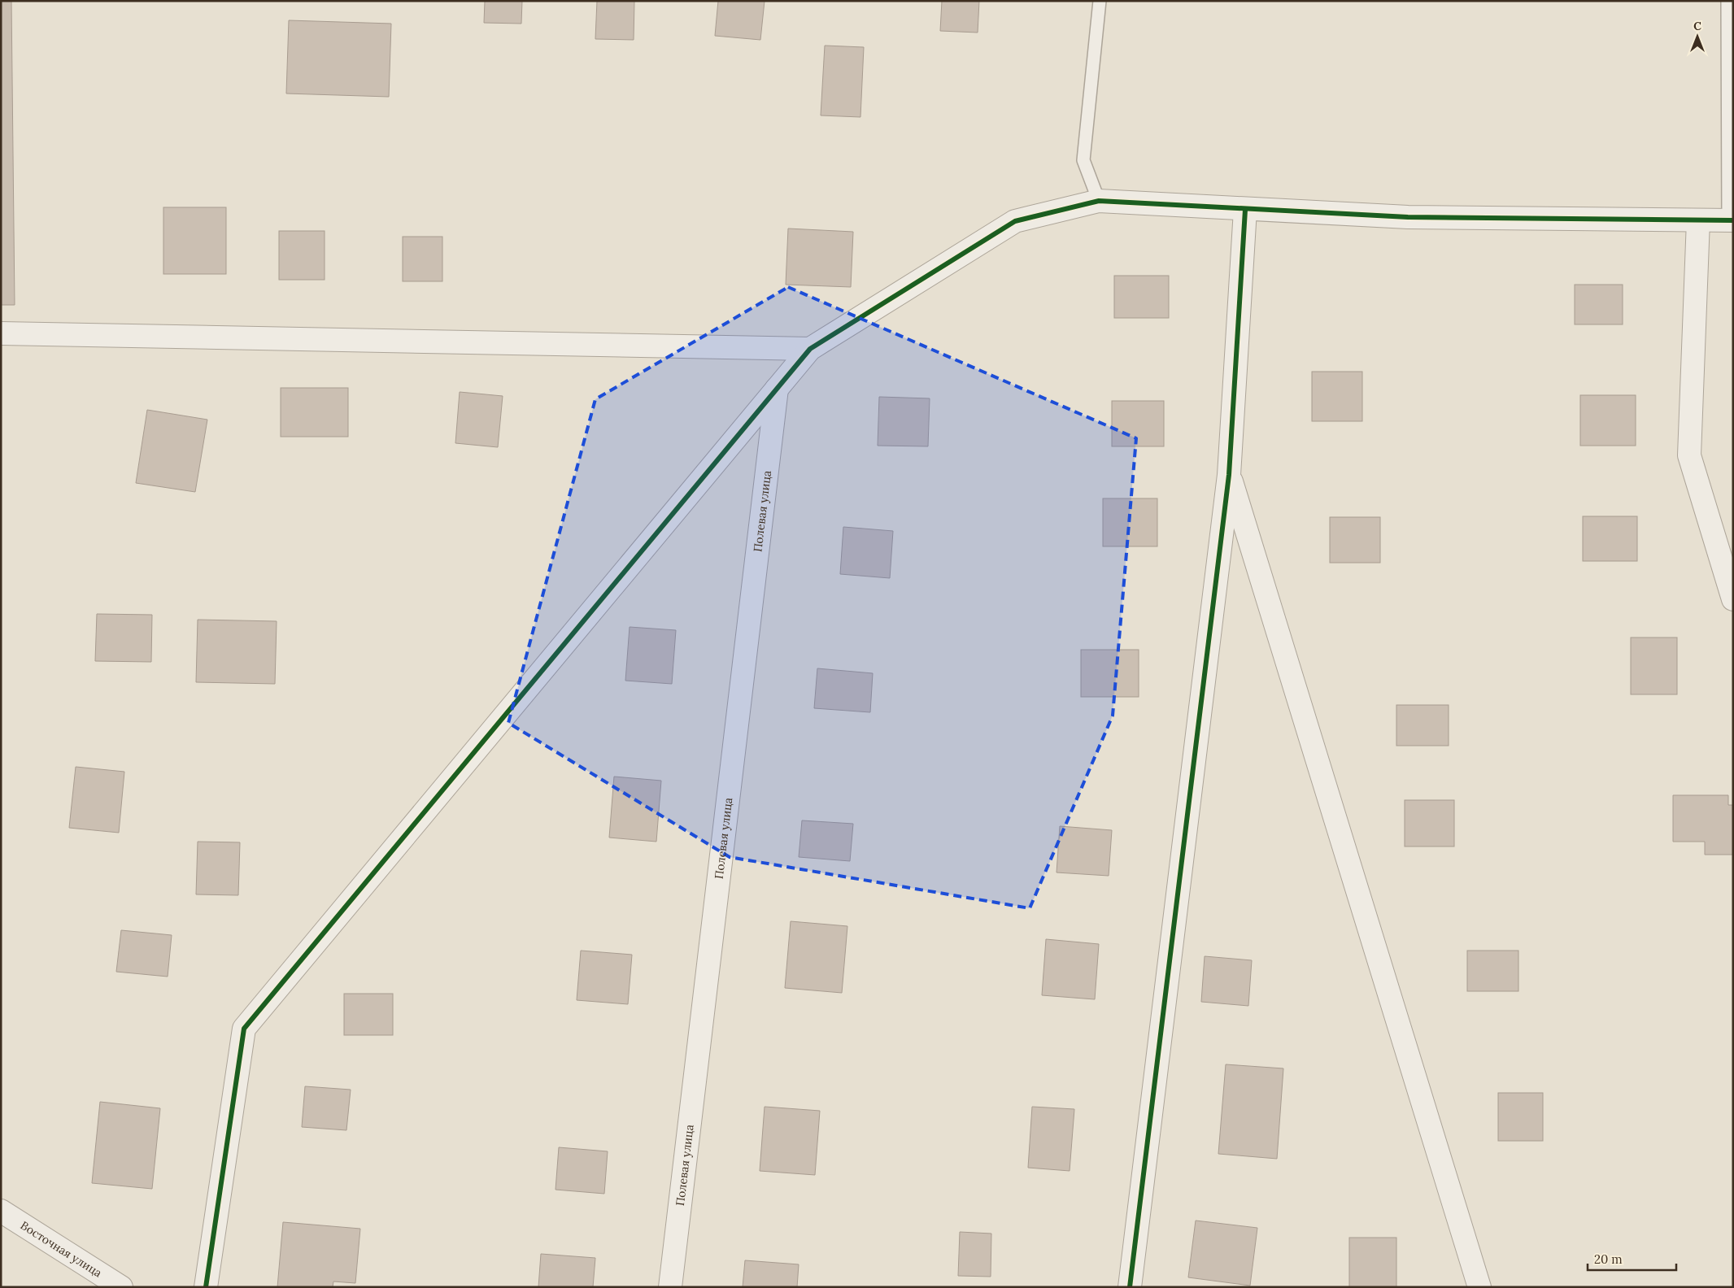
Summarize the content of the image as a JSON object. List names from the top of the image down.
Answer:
{
  "streets": {
    "street": ["Полевая улица", "Восточная улица"]
  },
  "scale_bar": "20 m",
  "north": "top"
}
